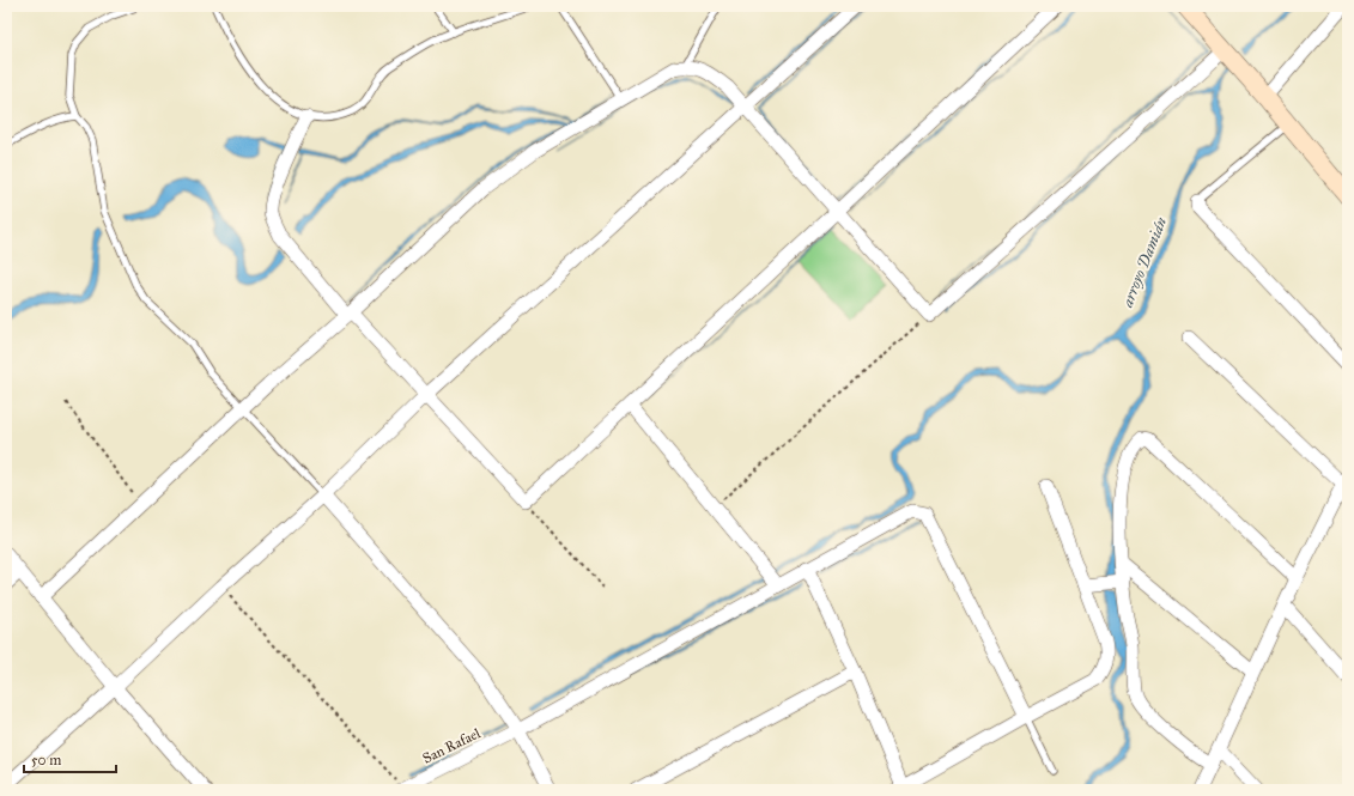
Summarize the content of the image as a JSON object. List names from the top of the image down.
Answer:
{
  "streets": {
    "street": ["San Rafael"]
  },
  "water": ["arroyo Damián"],
  "scale_bar": "50 m"
}
